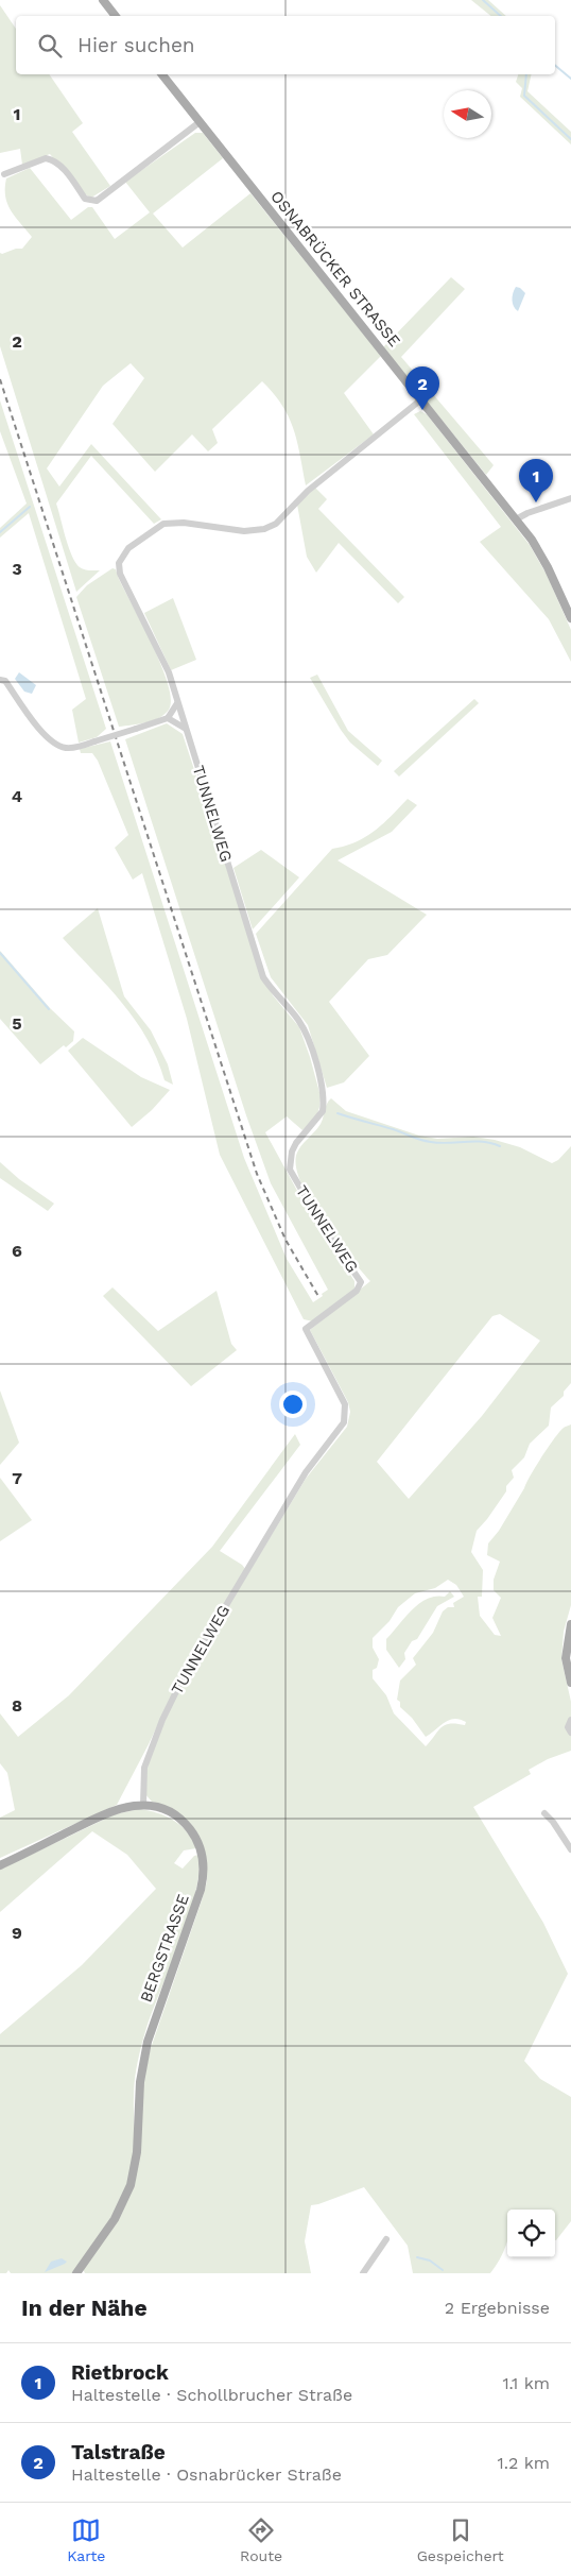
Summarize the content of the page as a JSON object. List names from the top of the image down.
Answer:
{
  "streets": {
    "main road": ["OSNABRÜCKER STRASSE", "BERGSTRASSE"],
    "street": ["TUNNELWEG"]
  },
  "crossings": [
    ["TUNNELWEG", "BERGSTRASSE"]
  ],
  "north": "left",
  "page": {
    "search": "Hier suchen",
    "pins": ["2", "1"],
    "heading": ["In der Nähe", "2 Ergebnisse"],
    "list": [
      {
        "mark": "1",
        "name": "Rietbrock",
        "note": "Haltestelle · Schollbrucher Straße",
        "value": "1.1 km"
      },
      {
        "mark": "2",
        "name": "Talstraße",
        "note": "Haltestelle · Osnabrücker Straße",
        "value": "1.2 km"
      }
    ],
    "nav": ["Karte", "Route", "Gespeichert"]
  },
  "grid": {
    "rows": [
      "1",
      "2",
      "3",
      "4",
      "5",
      "6",
      "7",
      "8",
      "9"
    ]
  }
}
